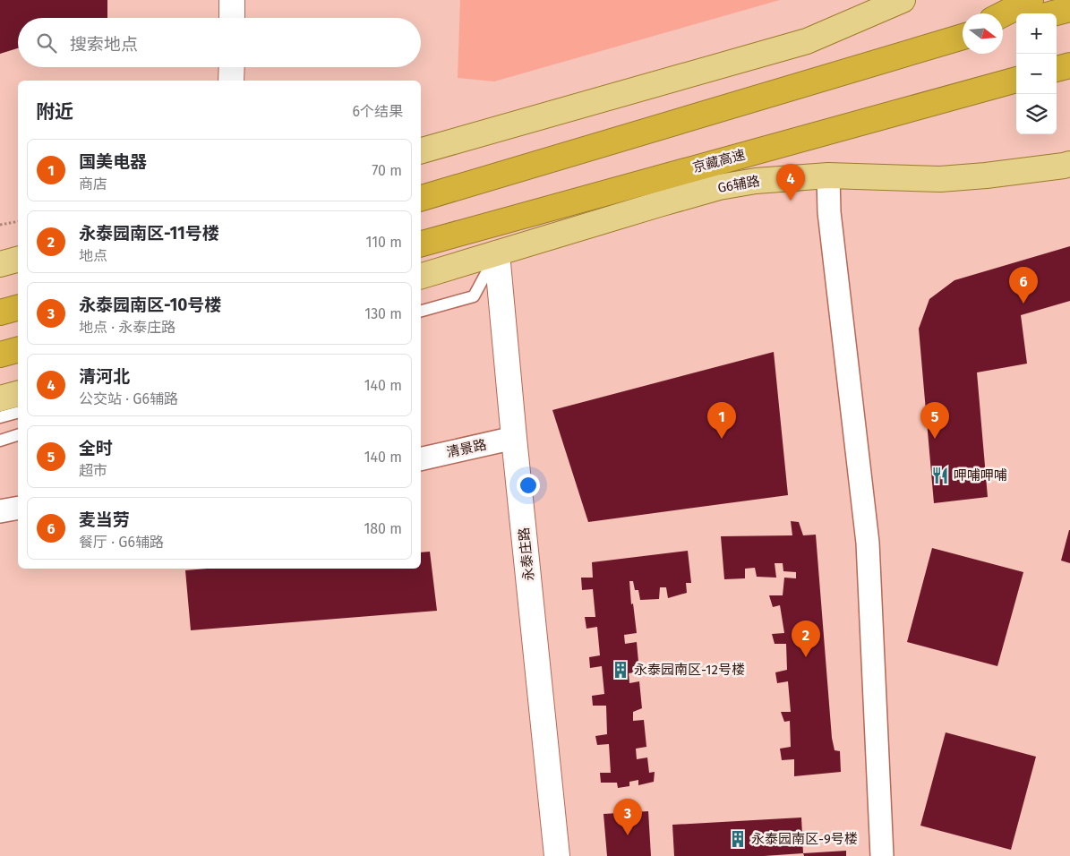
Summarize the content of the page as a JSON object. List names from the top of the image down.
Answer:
{
  "streets": {
    "highway": ["京藏高速"],
    "main road": ["G6辅路"],
    "street": ["清景路", "永泰庄路"]
  },
  "crossings": [
    ["G6辅路", "永泰庄路"],
    ["清景路", "永泰庄路"]
  ],
  "places": {
    "restaurant": ["呷哺呷哺"],
    "building": ["永泰园南区-12号楼", "永泰园南区-9号楼"]
  },
  "north": "right",
  "page": {
    "map_buttons": ["+", "−"],
    "search": "搜索地点",
    "heading": ["附近", "6个结果"],
    "list": [
      {
        "mark": "1",
        "name": "国美电器",
        "note": "商店",
        "value": "70 m"
      },
      {
        "mark": "2",
        "name": "永泰园南区-11号楼",
        "note": "地点",
        "value": "110 m"
      },
      {
        "mark": "3",
        "name": "永泰园南区-10号楼",
        "note": "地点 · 永泰庄路",
        "value": "130 m"
      },
      {
        "mark": "4",
        "name": "清河北",
        "note": "公交站 · G6辅路",
        "value": "140 m"
      },
      {
        "mark": "5",
        "name": "全时",
        "note": "超市",
        "value": "140 m"
      },
      {
        "mark": "6",
        "name": "麦当劳",
        "note": "餐厅 · G6辅路",
        "value": "180 m"
      }
    ],
    "pins": [
      "4",
      "6",
      "1",
      "5",
      "2",
      "3"
    ]
  }
}
